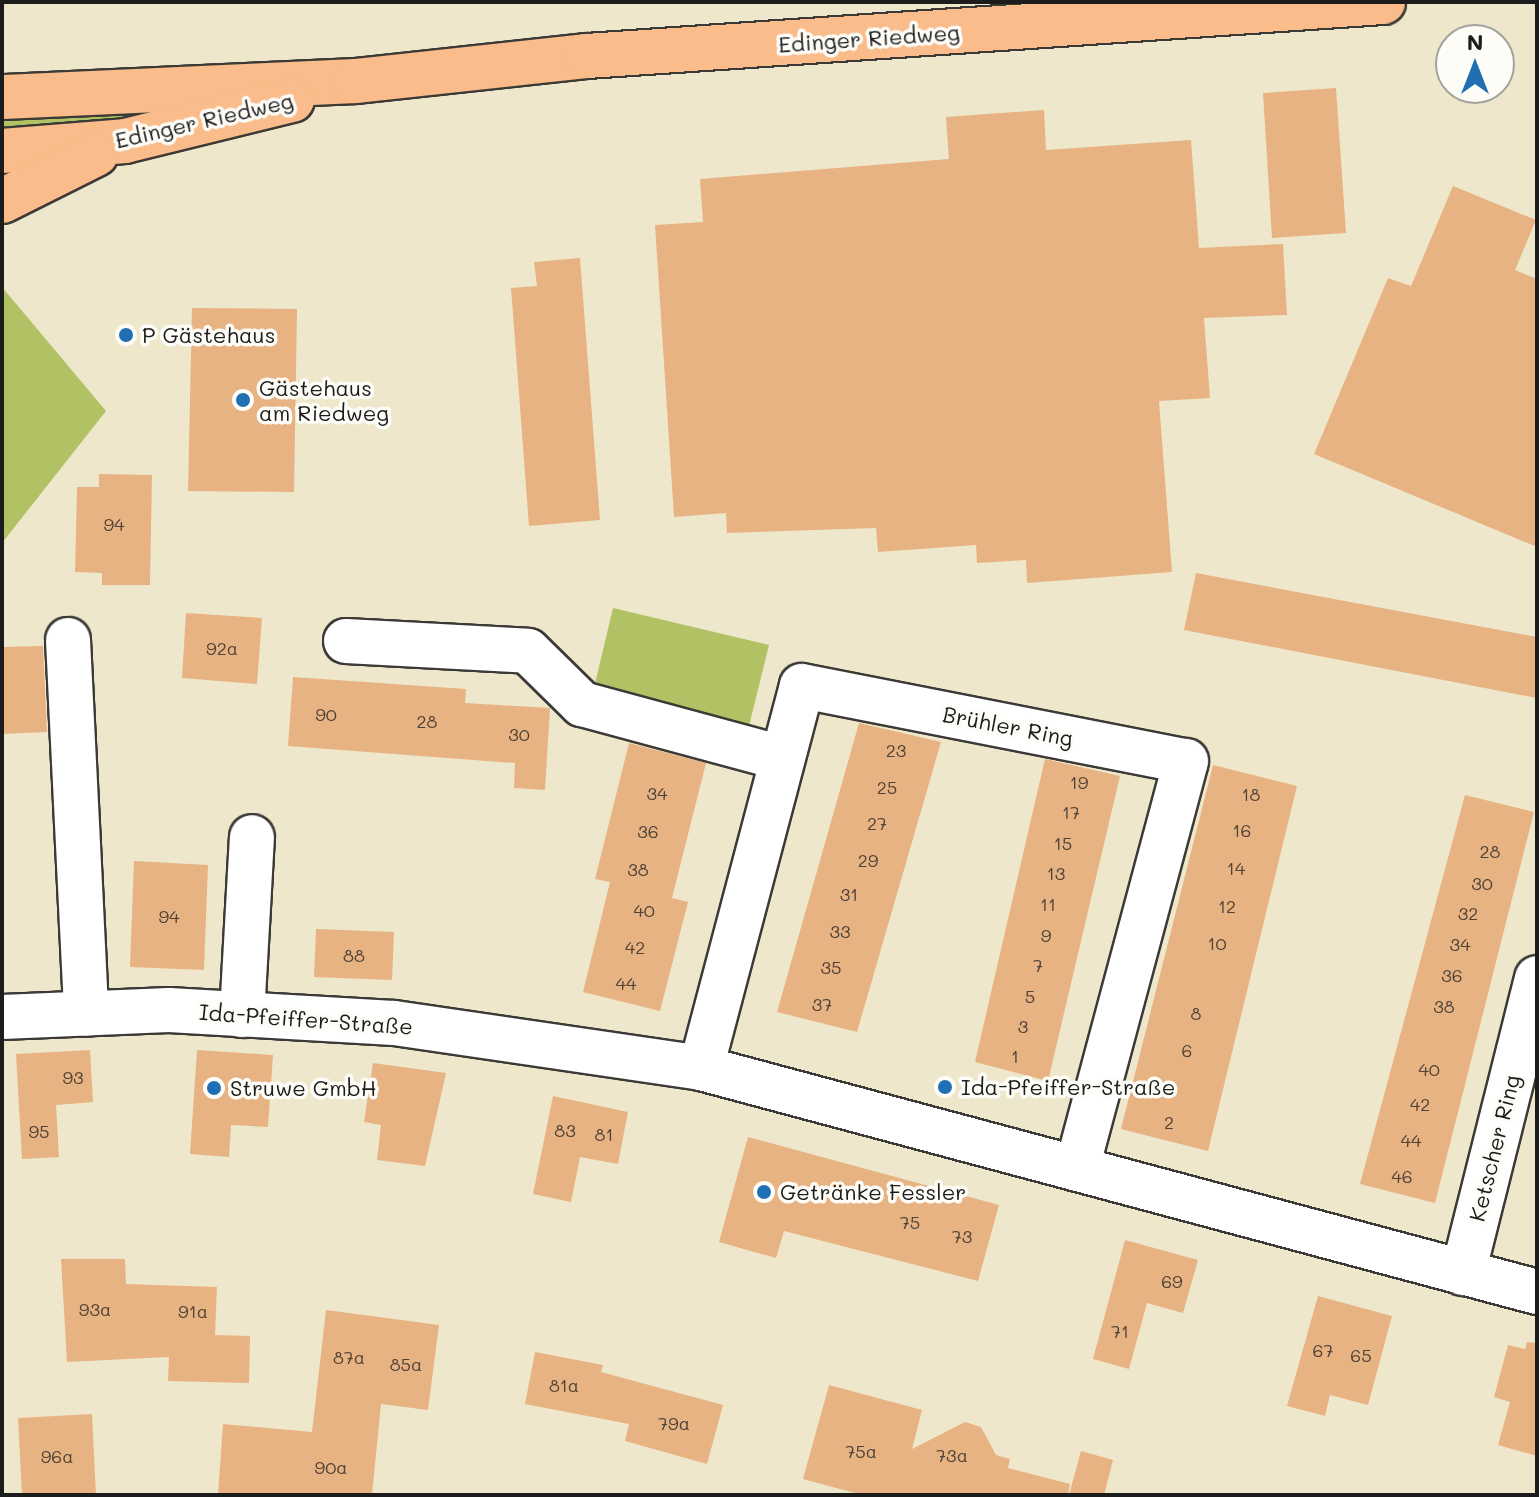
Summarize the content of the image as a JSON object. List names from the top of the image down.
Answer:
{
  "streets": {
    "main road": ["Edinger Riedweg"],
    "street": ["Brühler Ring", "Ida-Pfeiffer-Straße", "Ketscher Ring"]
  },
  "crossings": [
    ["Brühler Ring", "Ida-Pfeiffer-Straße"],
    ["Ida-Pfeiffer-Straße", "Ketscher Ring"]
  ],
  "places": [
    "P Gästehaus",
    "Gästehaus am Riedweg",
    "Ida-Pfeiffer-Straße",
    "Struwe GmbH",
    "Getränke Fessler"
  ],
  "house_numbers": [
    "94",
    "92a",
    "90",
    "28",
    "30",
    "23",
    "19",
    "25",
    "34",
    "18",
    "17",
    "27",
    "16",
    "36",
    "15",
    "28",
    "29",
    "14",
    "38",
    "13",
    "30",
    "31",
    "11",
    "12",
    "40",
    "32",
    "94",
    "33",
    "9",
    "10",
    "34",
    "42",
    "88",
    "7",
    "35",
    "36",
    "44",
    "5",
    "37",
    "38",
    "8",
    "3",
    "6",
    "1",
    "40",
    "93",
    "42",
    "2",
    "83",
    "95",
    "81",
    "44",
    "46",
    "75",
    "73",
    "69",
    "93a",
    "91a",
    "71",
    "67",
    "65",
    "87a",
    "85a",
    "81a",
    "79a",
    "75a",
    "73a",
    "96a",
    "90a"
  ],
  "north": "top"
}
